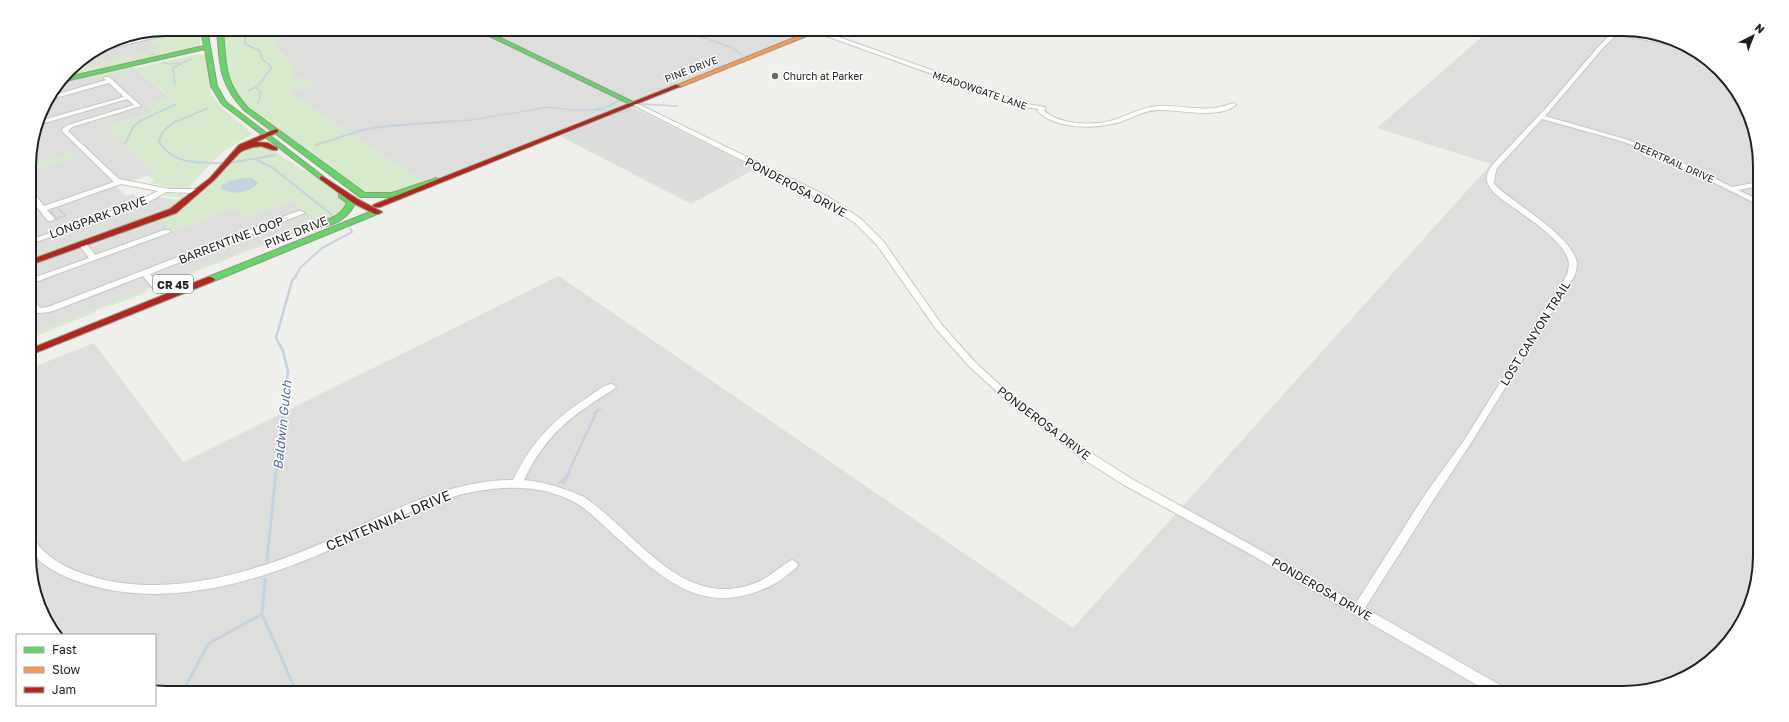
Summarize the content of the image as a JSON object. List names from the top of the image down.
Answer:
{
  "streets": {
    "main road": ["PINE DRIVE", "CR 45"],
    "street": [
      "MEADOWGATE LANE",
      "DEERTRAIL DRIVE",
      "PONDEROSA DRIVE",
      "LONGPARK DRIVE",
      "BARRENTINE LOOP",
      "LOST CANYON TRAIL",
      "CENTENNIAL DRIVE"
    ]
  },
  "crossings": [
    ["PINE DRIVE", "PONDEROSA DRIVE"],
    ["DEERTRAIL DRIVE", "LOST CANYON TRAIL"],
    ["PONDEROSA DRIVE", "LOST CANYON TRAIL"]
  ],
  "water": ["Baldwin Gulch"],
  "places": ["Church at Parker"],
  "legend": ["Fast", "Slow", "Jam"],
  "north": "top right"
}
